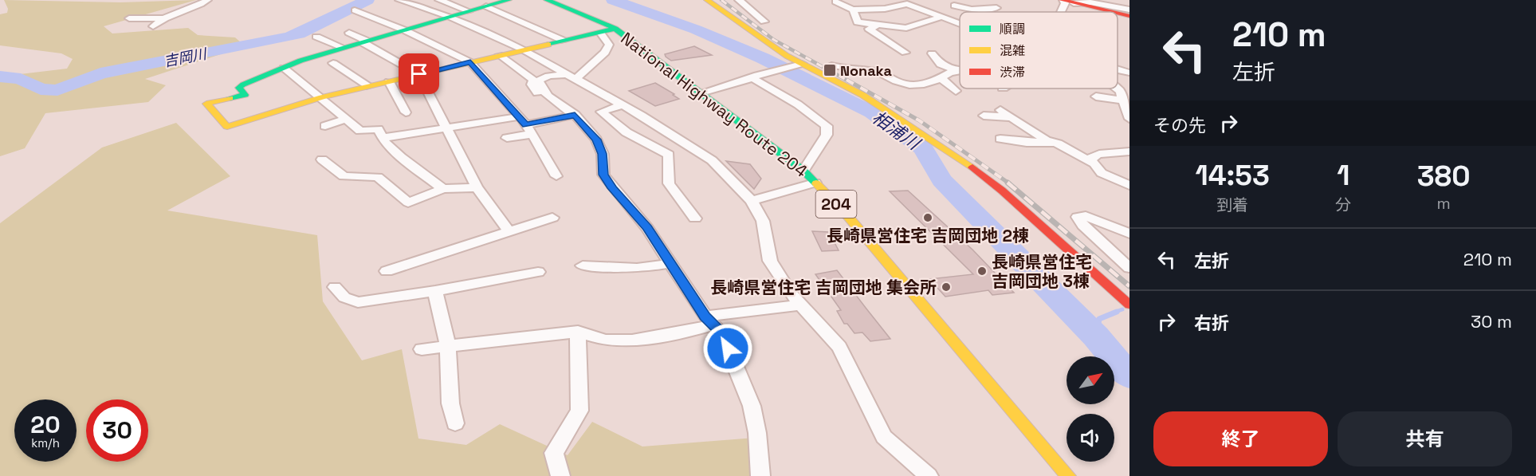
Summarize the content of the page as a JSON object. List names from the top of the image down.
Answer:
{
  "streets": {
    "main road": ["National Highway Route 204", "204"]
  },
  "water": ["吉岡川", "相浦川"],
  "places": {
    "transit": ["Nonaka"],
    "other": ["長崎県営住宅 吉岡団地 2棟", "長崎県営住宅 吉岡団地 3棟", "長崎県営住宅 吉岡団地 集会所"]
  },
  "legend": ["順調", "混雑", "渋滞"],
  "north": "top right",
  "page": {
    "turn": ["210 m", "左折"],
    "then": "その先",
    "eta": [
      "14:53",
      "到着",
      "1",
      "分",
      "380",
      "m"
    ],
    "list": [
      {
        "name": "左折",
        "value": "210 m"
      },
      {
        "name": "右折",
        "value": "30 m"
      }
    ],
    "speed": "20 km/h",
    "limit": "30",
    "buttons": ["終了", "共有"]
  }
}
